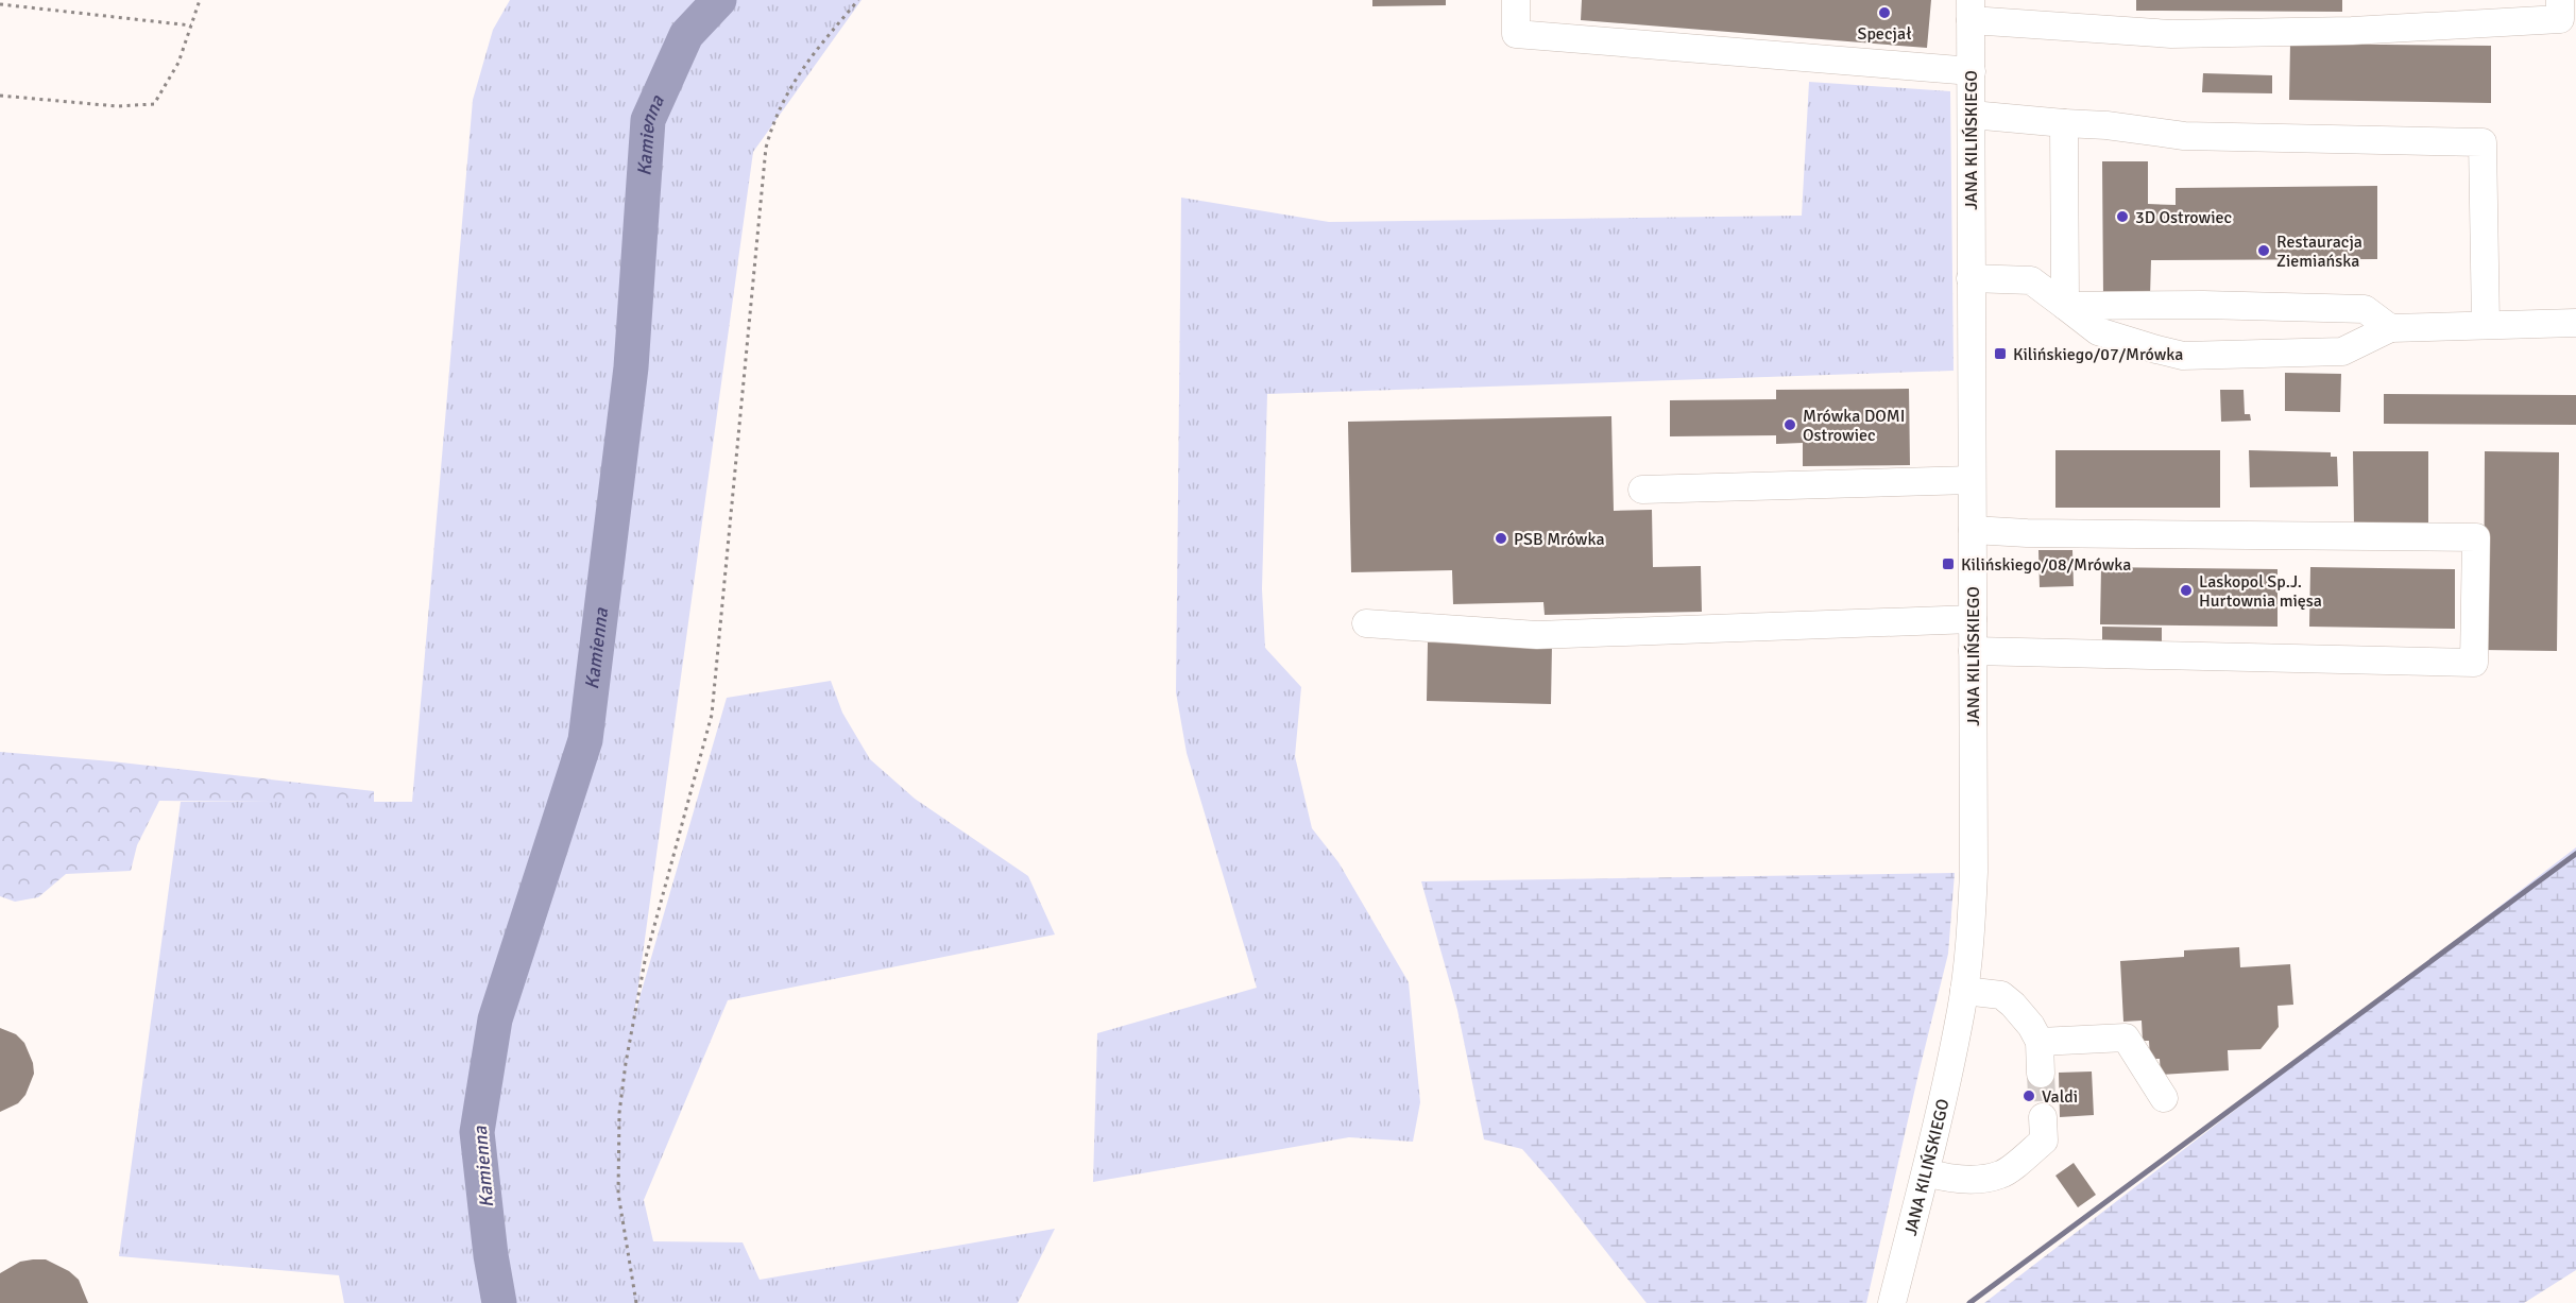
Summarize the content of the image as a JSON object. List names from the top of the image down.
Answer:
{
  "streets": {
    "street": ["JANA KILIŃSKIEGO"]
  },
  "water": ["Kamienna"],
  "places": {
    "other": [
      "Specjał",
      "3D Ostrowiec",
      "Restauracja Ziemiańska",
      "Mrówka DOMI Ostrowiec",
      "PSB Mrówka",
      "Laskopol Sp.J. Hurtownia mięsa",
      "Valdi"
    ],
    "transit": ["Kilińskiego/07/Mrówka", "Kilińskiego/08/Mrówka"]
  }
}
